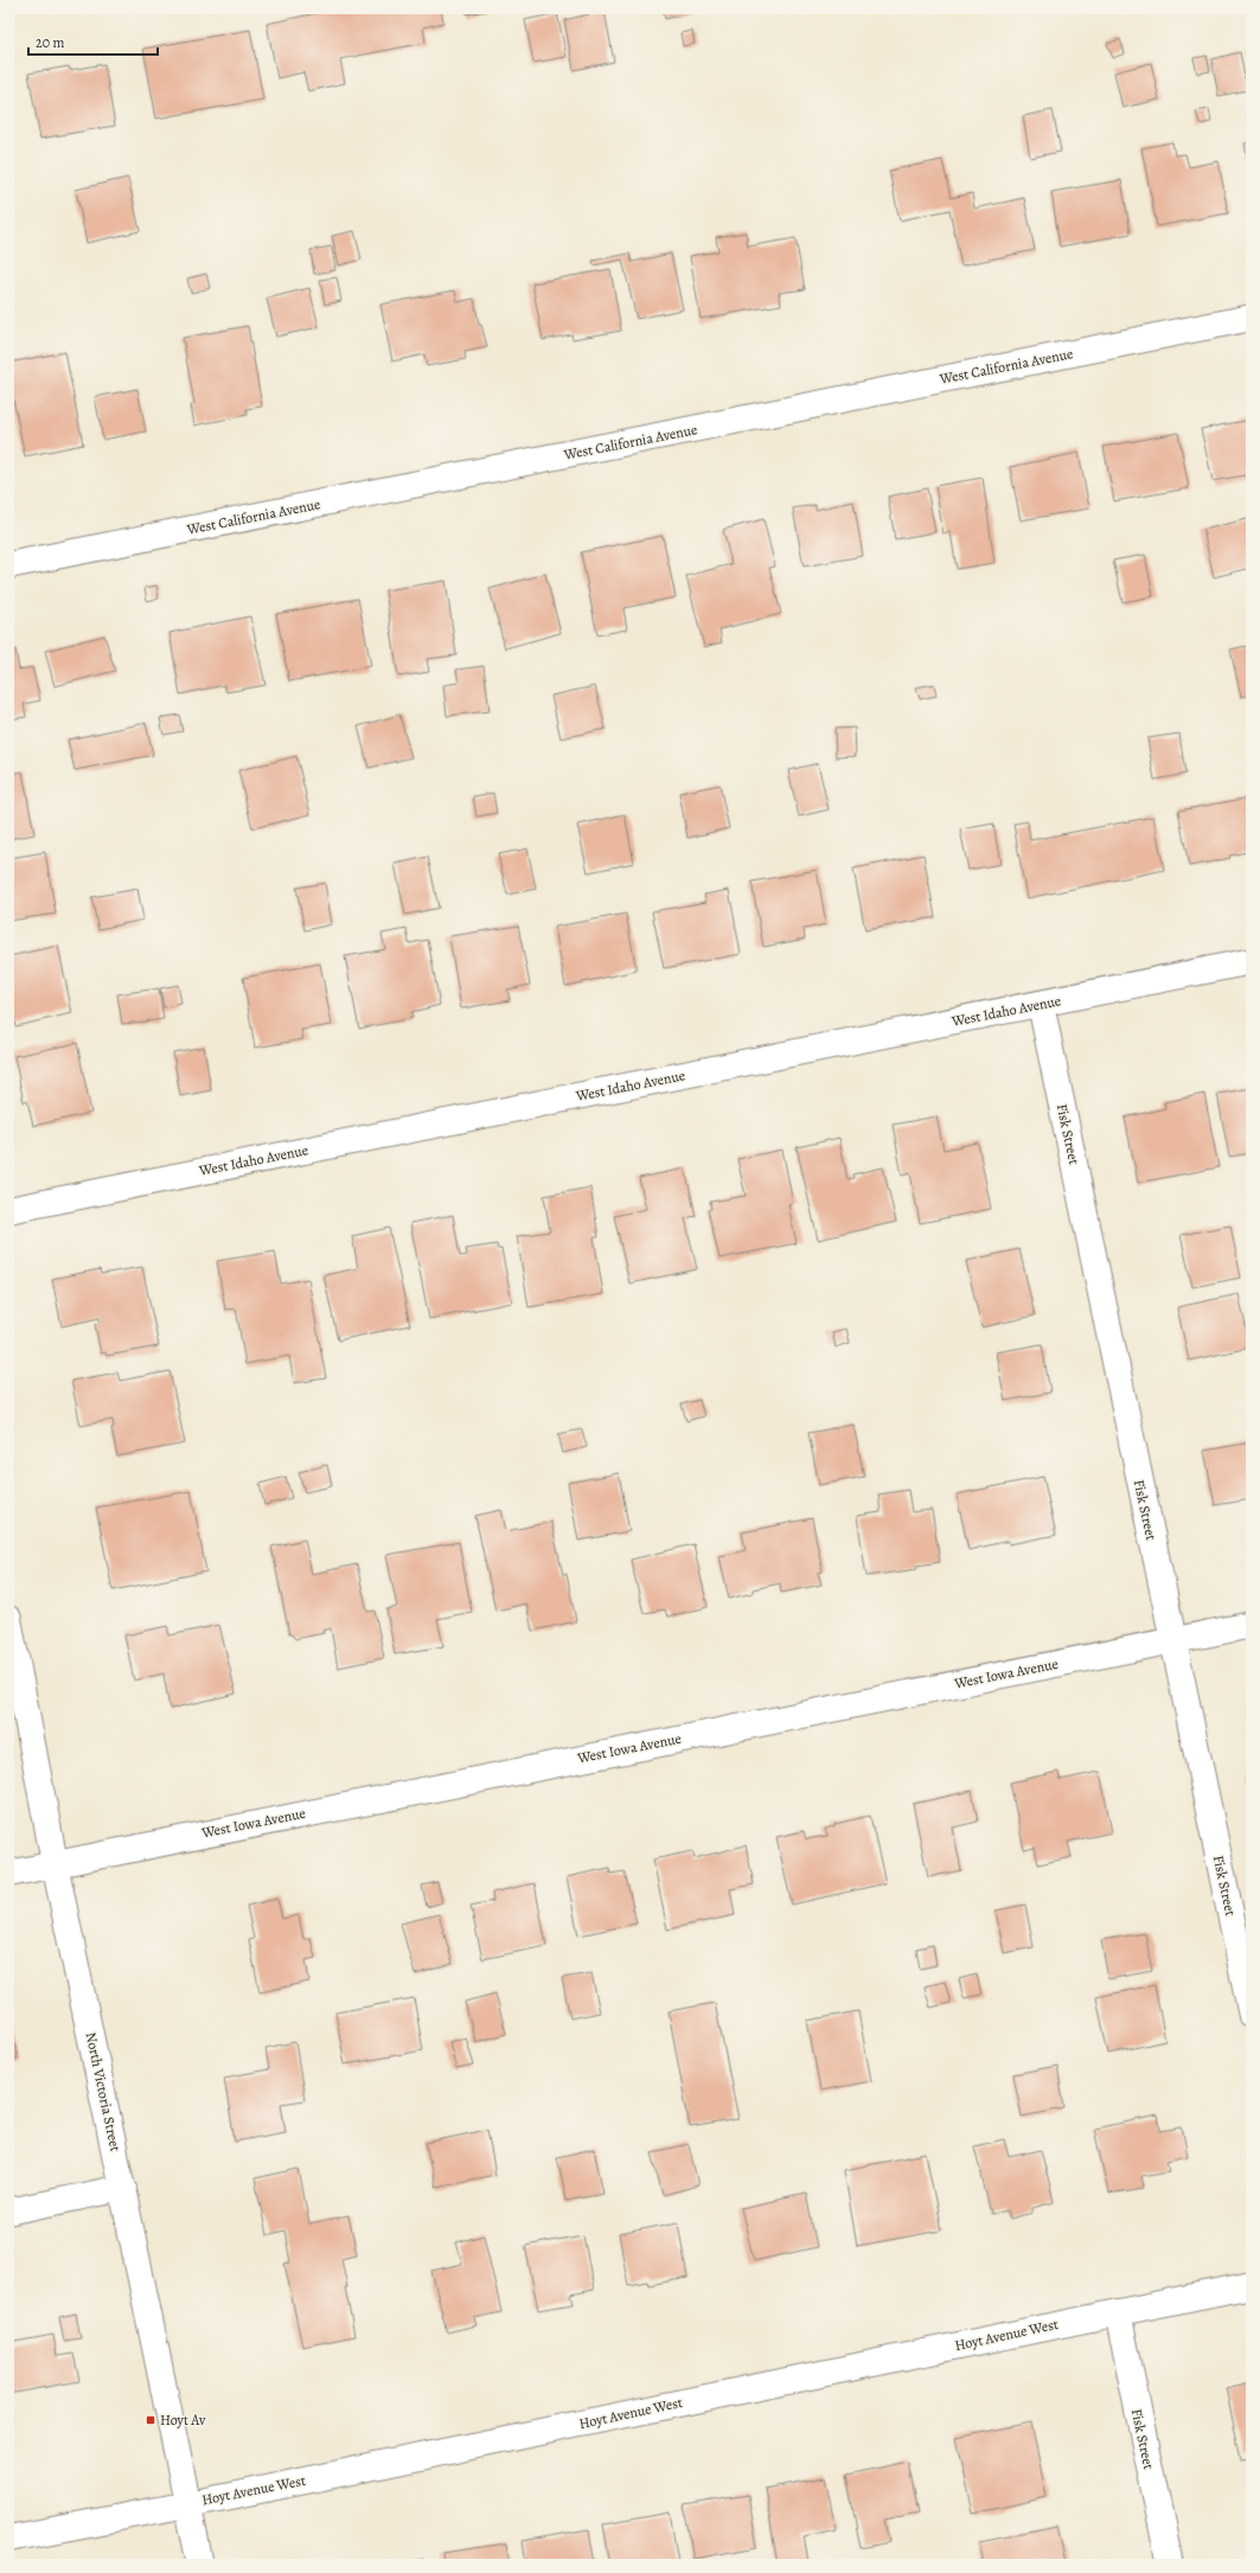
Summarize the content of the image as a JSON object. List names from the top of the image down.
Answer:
{
  "streets": {
    "street": [
      "West California Avenue",
      "West Idaho Avenue",
      "Fisk Street",
      "West Iowa Avenue",
      "North Victoria Street",
      "Hoyt Avenue West"
    ]
  },
  "crossings": [
    ["West Idaho Avenue", "Fisk Street"],
    ["Fisk Street", "West Iowa Avenue"],
    ["Fisk Street", "Hoyt Avenue West"],
    ["West Iowa Avenue", "North Victoria Street"],
    ["North Victoria Street", "Hoyt Avenue West"]
  ],
  "places": {
    "transit": ["Hoyt Av"]
  },
  "scale_bar": "20 m"
}
